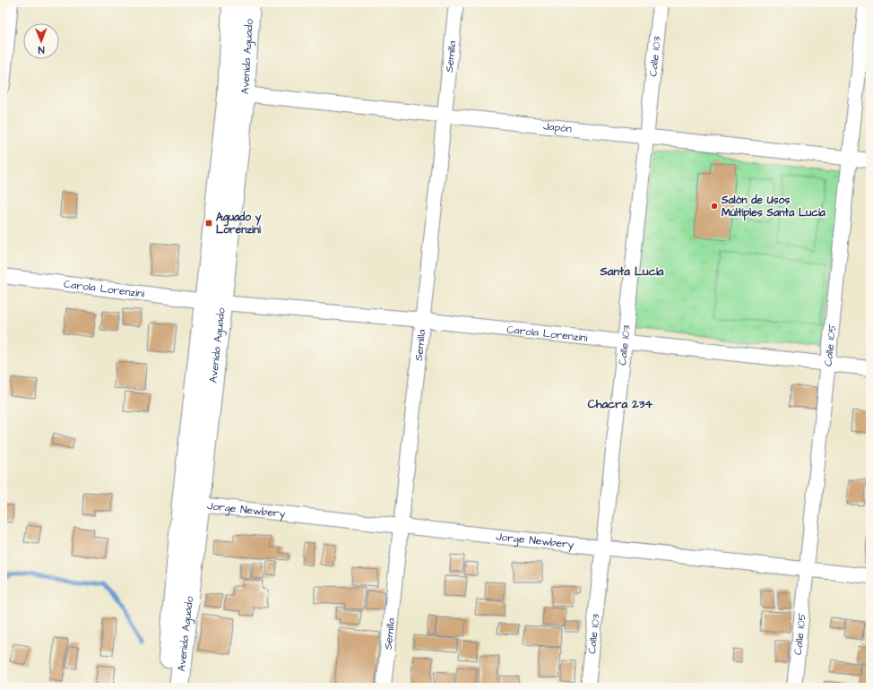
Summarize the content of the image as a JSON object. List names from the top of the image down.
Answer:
{
  "streets": {
    "main road": ["Avenida Aguado"],
    "street": [
      "Semilla",
      "Calle 103",
      "Japón",
      "Carola Lorenzini",
      "Calle 105",
      "Jorge Newbery"
    ]
  },
  "crossings": [
    ["Avenida Aguado", "Japón"],
    ["Avenida Aguado", "Carola Lorenzini"],
    ["Avenida Aguado", "Jorge Newbery"],
    ["Semilla", "Japón"],
    ["Semilla", "Carola Lorenzini"],
    ["Semilla", "Jorge Newbery"],
    ["Calle 103", "Japón"],
    ["Calle 103", "Carola Lorenzini"],
    ["Calle 103", "Jorge Newbery"],
    ["Japón", "Calle 105"],
    ["Carola Lorenzini", "Calle 105"],
    ["Calle 105", "Jorge Newbery"]
  ],
  "districts": ["Santa Lucía", "Chacra 234"],
  "places": {
    "other": ["Salón de Usos Múltiples Santa Lucía"],
    "transit": ["Aguado y Lorenzini"]
  },
  "north": "bottom"
}
